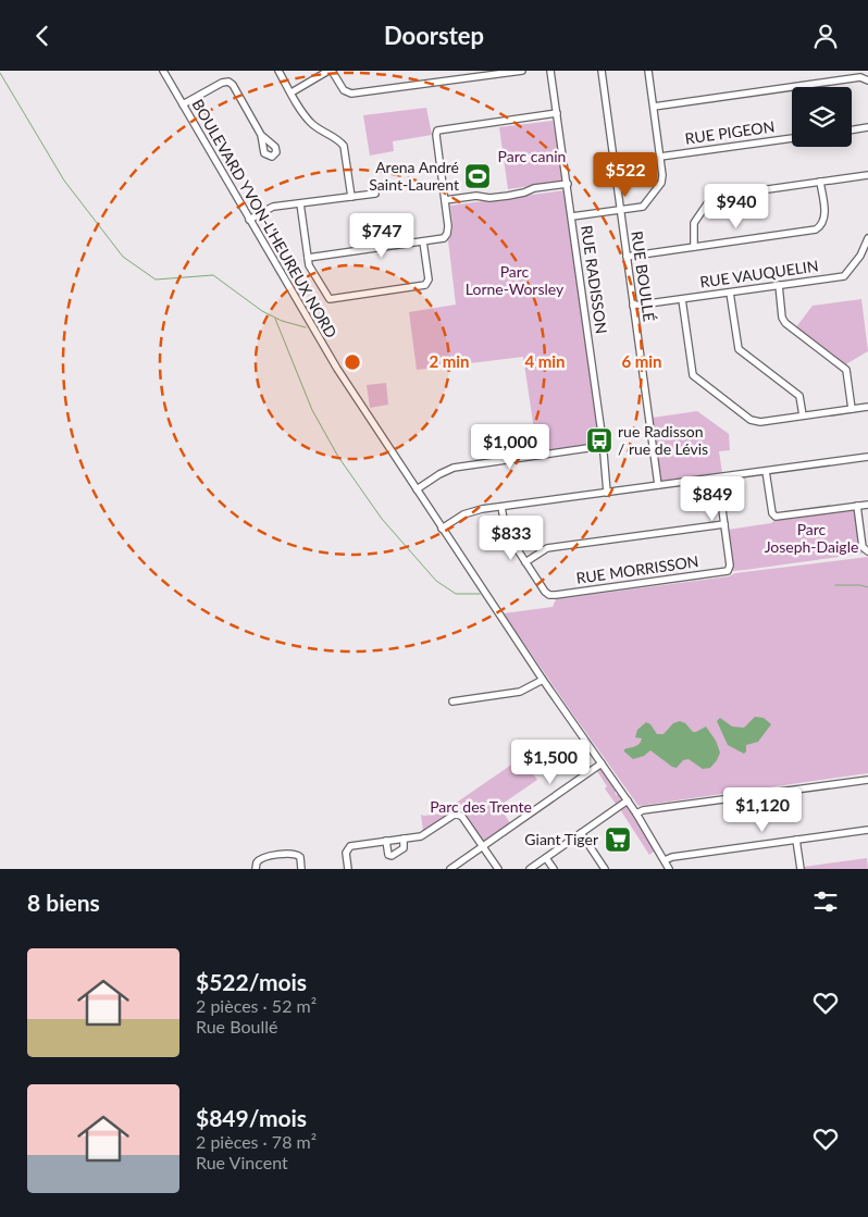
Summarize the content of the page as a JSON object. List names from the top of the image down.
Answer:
{
  "streets": {
    "street": [
      "RUE PIGEON",
      "BOULEVARD YVON-L'HEUREUX NORD",
      "RUE VAUQUELIN",
      "RUE BOULLÉ",
      "RUE RADISSON",
      "RUE MORRISSON"
    ]
  },
  "crossings": [
    ["RUE VAUQUELIN", "RUE BOULLÉ"]
  ],
  "parks": [
    "Parc canin",
    "Parc Lorne-Worsley",
    "Parc Joseph-Daigle",
    "Parc des Trente"
  ],
  "places": {
    "sports": ["Arena André Saint-Laurent"],
    "bus stop": ["rue Radisson / rue de Lévis"],
    "supermarket": ["Giant Tiger"]
  },
  "page": {
    "header": "Doorstep",
    "price": [
      "$522",
      "$940",
      "$747",
      "$1,000",
      "$849",
      "$833",
      "$1,500",
      "$1,120"
    ],
    "heading": "8 biens",
    "list": [
      {
        "name": "$522/mois",
        "note": "2 pièces · 52 m² · Rue Boullé"
      },
      {
        "name": "$849/mois",
        "note": "2 pièces · 78 m² · Rue Vincent"
      }
    ]
  },
  "rings": ["2 min", "4 min", "6 min"]
}
